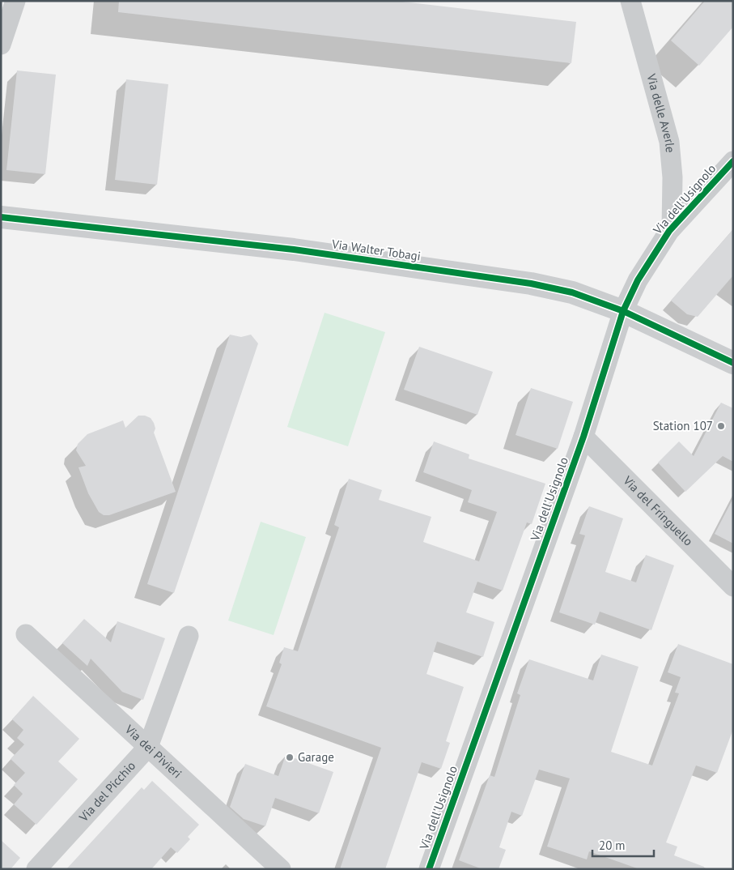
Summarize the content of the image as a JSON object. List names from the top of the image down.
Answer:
{
  "streets": {
    "street": [
      "Via delle Averle",
      "Via dell'Usignolo",
      "Via Walter Tobagi",
      "Via del Fringuello",
      "Via dei Pivieri",
      "Via del Picchio"
    ]
  },
  "crossings": [
    ["Via delle Averle", "Via dell'Usignolo"],
    ["Via dell'Usignolo", "Via Walter Tobagi"],
    ["Via dell'Usignolo", "Via del Fringuello"],
    ["Via dei Pivieri", "Via del Picchio"]
  ],
  "places": ["Station 107", "Garage"],
  "scale_bar": "20 m"
}
